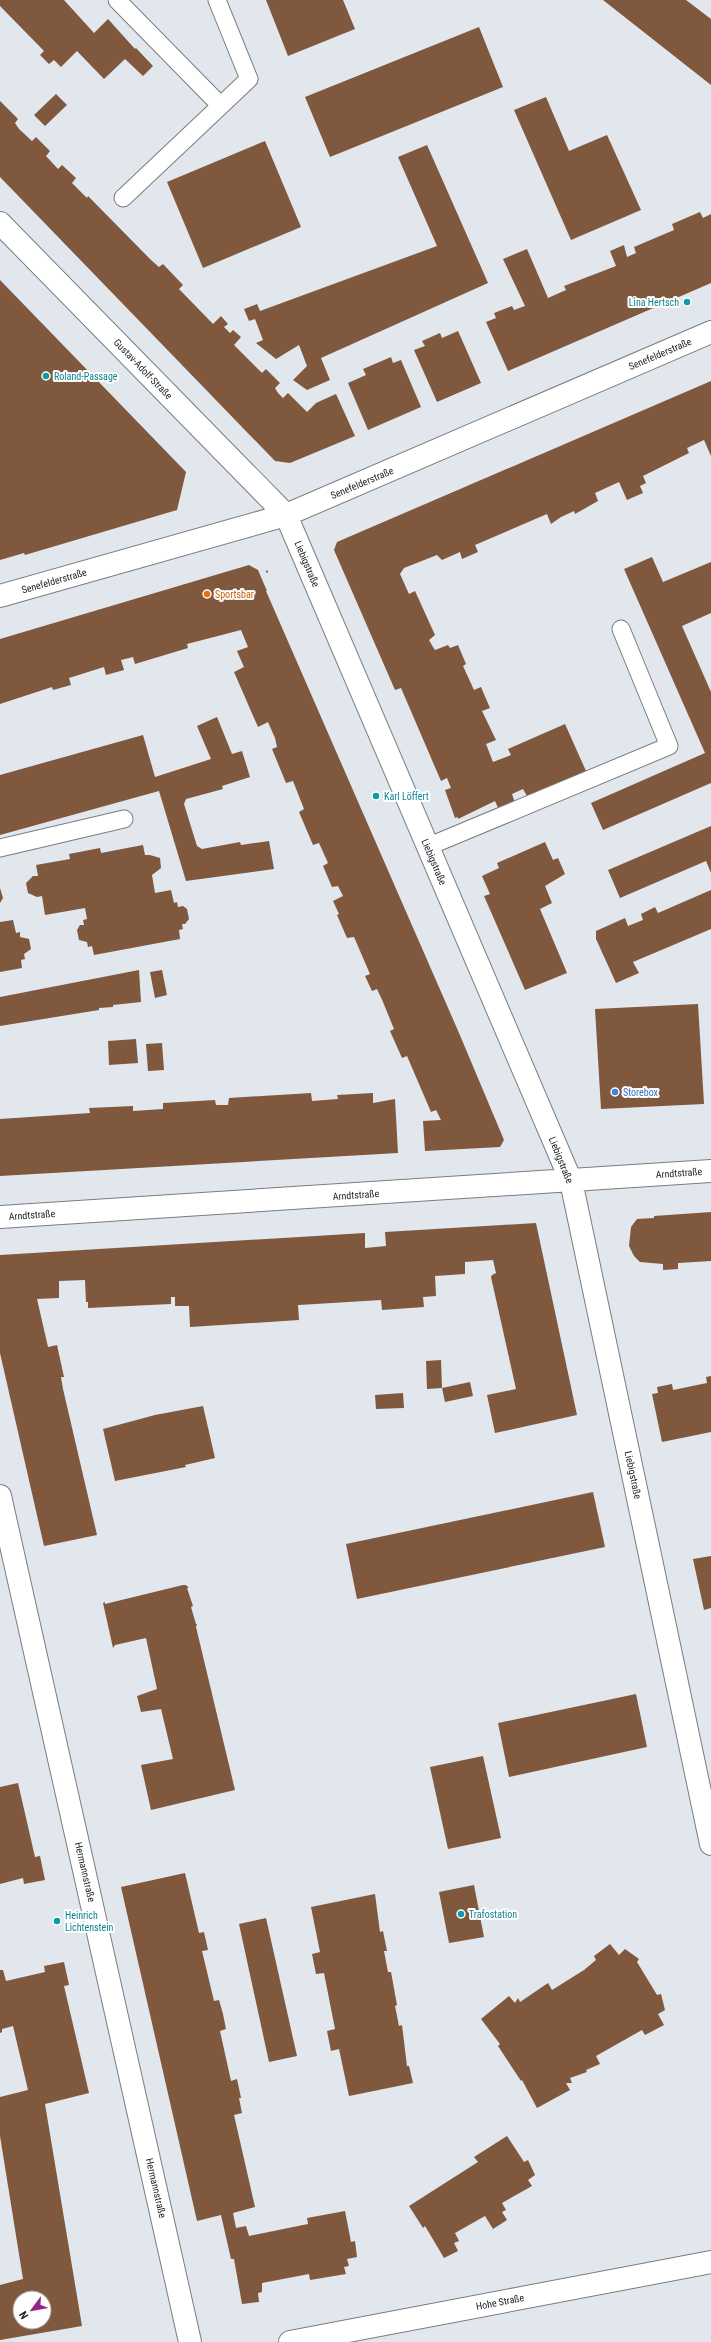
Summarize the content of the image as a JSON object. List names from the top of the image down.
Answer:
{
  "streets": {
    "street": [
      "Senefelderstraße",
      "Gustav-Adolf-Straße",
      "Liebigstraße",
      "Arndtstraße",
      "Hermannstraße",
      "Hohe Straße"
    ]
  },
  "crossings": [
    ["Senefelderstraße", "Gustav-Adolf-Straße"],
    ["Senefelderstraße", "Liebigstraße"],
    ["Gustav-Adolf-Straße", "Liebigstraße"],
    ["Liebigstraße", "Arndtstraße"]
  ],
  "places": [
    "Lina Hertsch",
    "Roland-Passage",
    "Sportsbar",
    "Karl Löffert",
    "Storebox",
    "Trafostation",
    "Heinrich Lichtenstein"
  ],
  "north": "bottom left"
}
